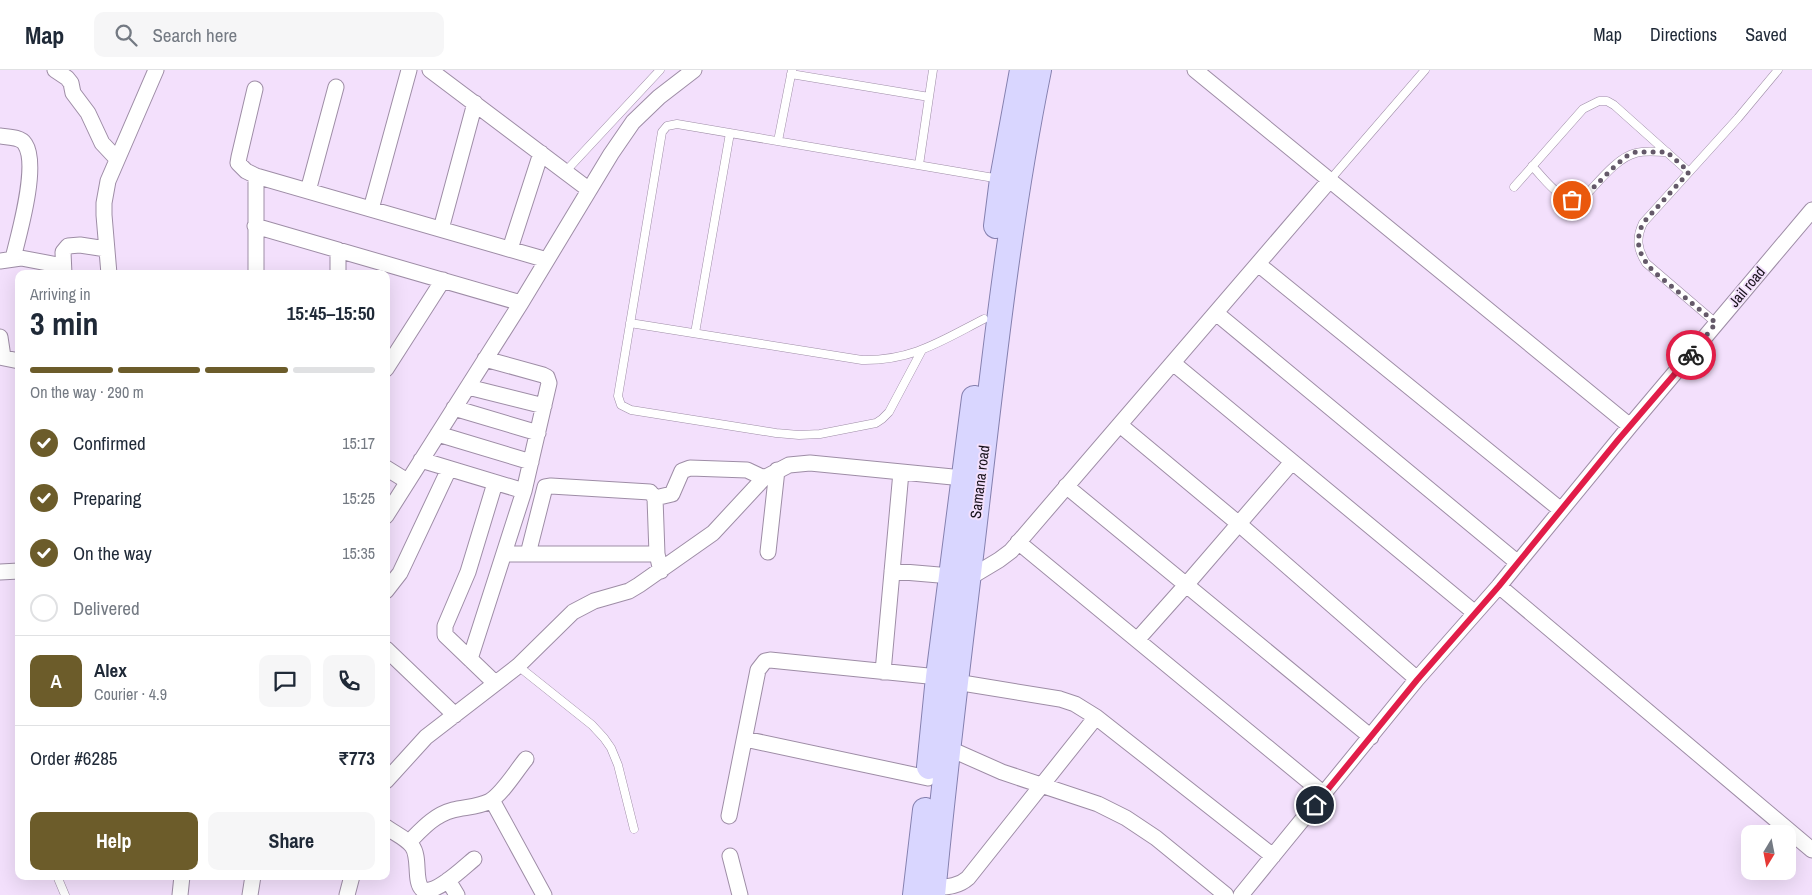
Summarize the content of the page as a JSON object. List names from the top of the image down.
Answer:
{
  "streets": {
    "main road": ["Samana road"],
    "street": ["Jail road"]
  },
  "north": "bottom",
  "page": {
    "header": "Map",
    "search": "Search here",
    "nav": ["Map", "Directions", "Saved"],
    "heading": ["3 min", "Arriving in", "15:45–15:50"],
    "panel": [
      "Alex",
      "Courier · 4.9",
      "Order #6285",
      "₹773"
    ],
    "bar": "On the way · 290 m",
    "list": [
      ["Confirmed", "15:17"],
      ["Preparing", "15:25"],
      ["On the way", "15:35"],
      "Delivered"
    ],
    "round": "A",
    "buttons": ["Help", "Share"]
  }
}
